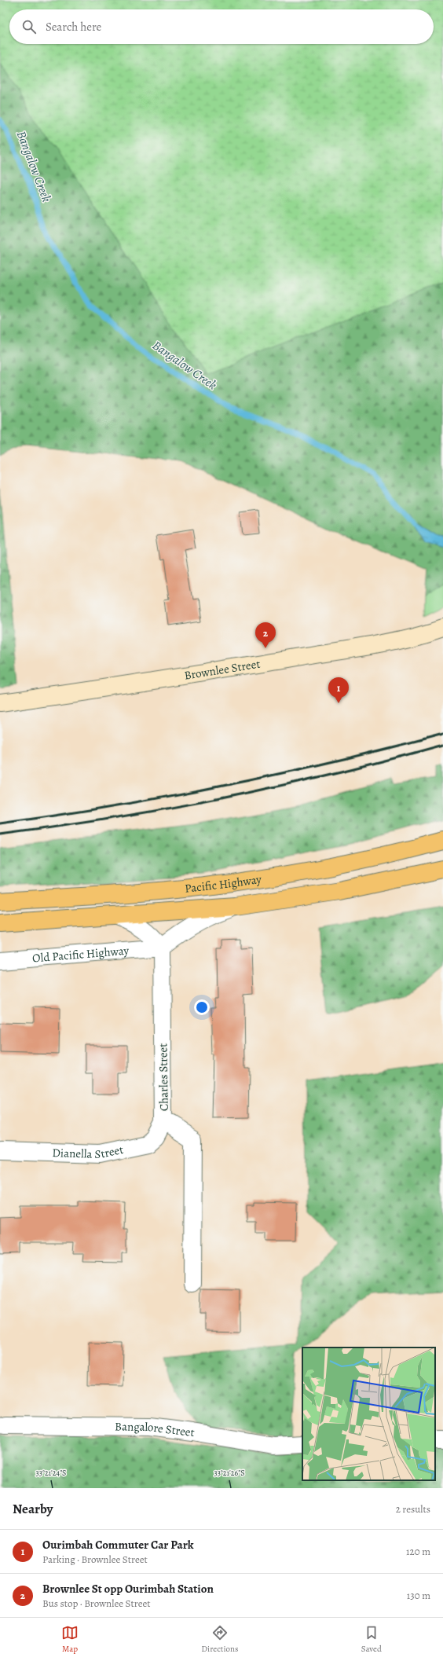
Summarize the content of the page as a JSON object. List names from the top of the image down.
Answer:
{
  "streets": {
    "main road": ["Pacific Highway"],
    "street": [
      "Brownlee Street",
      "Old Pacific Highway",
      "Charles Street",
      "Dianella Street",
      "Bangalore Street"
    ]
  },
  "crossings": [
    ["Old Pacific Highway", "Charles Street"],
    ["Charles Street", "Dianella Street"]
  ],
  "water": ["Bangalow Creek"],
  "page": {
    "search": "Search here",
    "pins": ["2", "1"],
    "heading": ["Nearby", "2 results"],
    "list": [
      {
        "mark": "1",
        "name": "Ourimbah Commuter Car Park",
        "note": "Parking · Brownlee Street",
        "value": "120 m"
      },
      {
        "mark": "2",
        "name": "Brownlee St opp Ourimbah Station",
        "note": "Bus stop · Brownlee Street",
        "value": "130 m"
      }
    ],
    "nav": ["Map", "Directions", "Saved"]
  },
  "coordinates": ["33°21'24\"S", "33°21'26\"S"]
}
